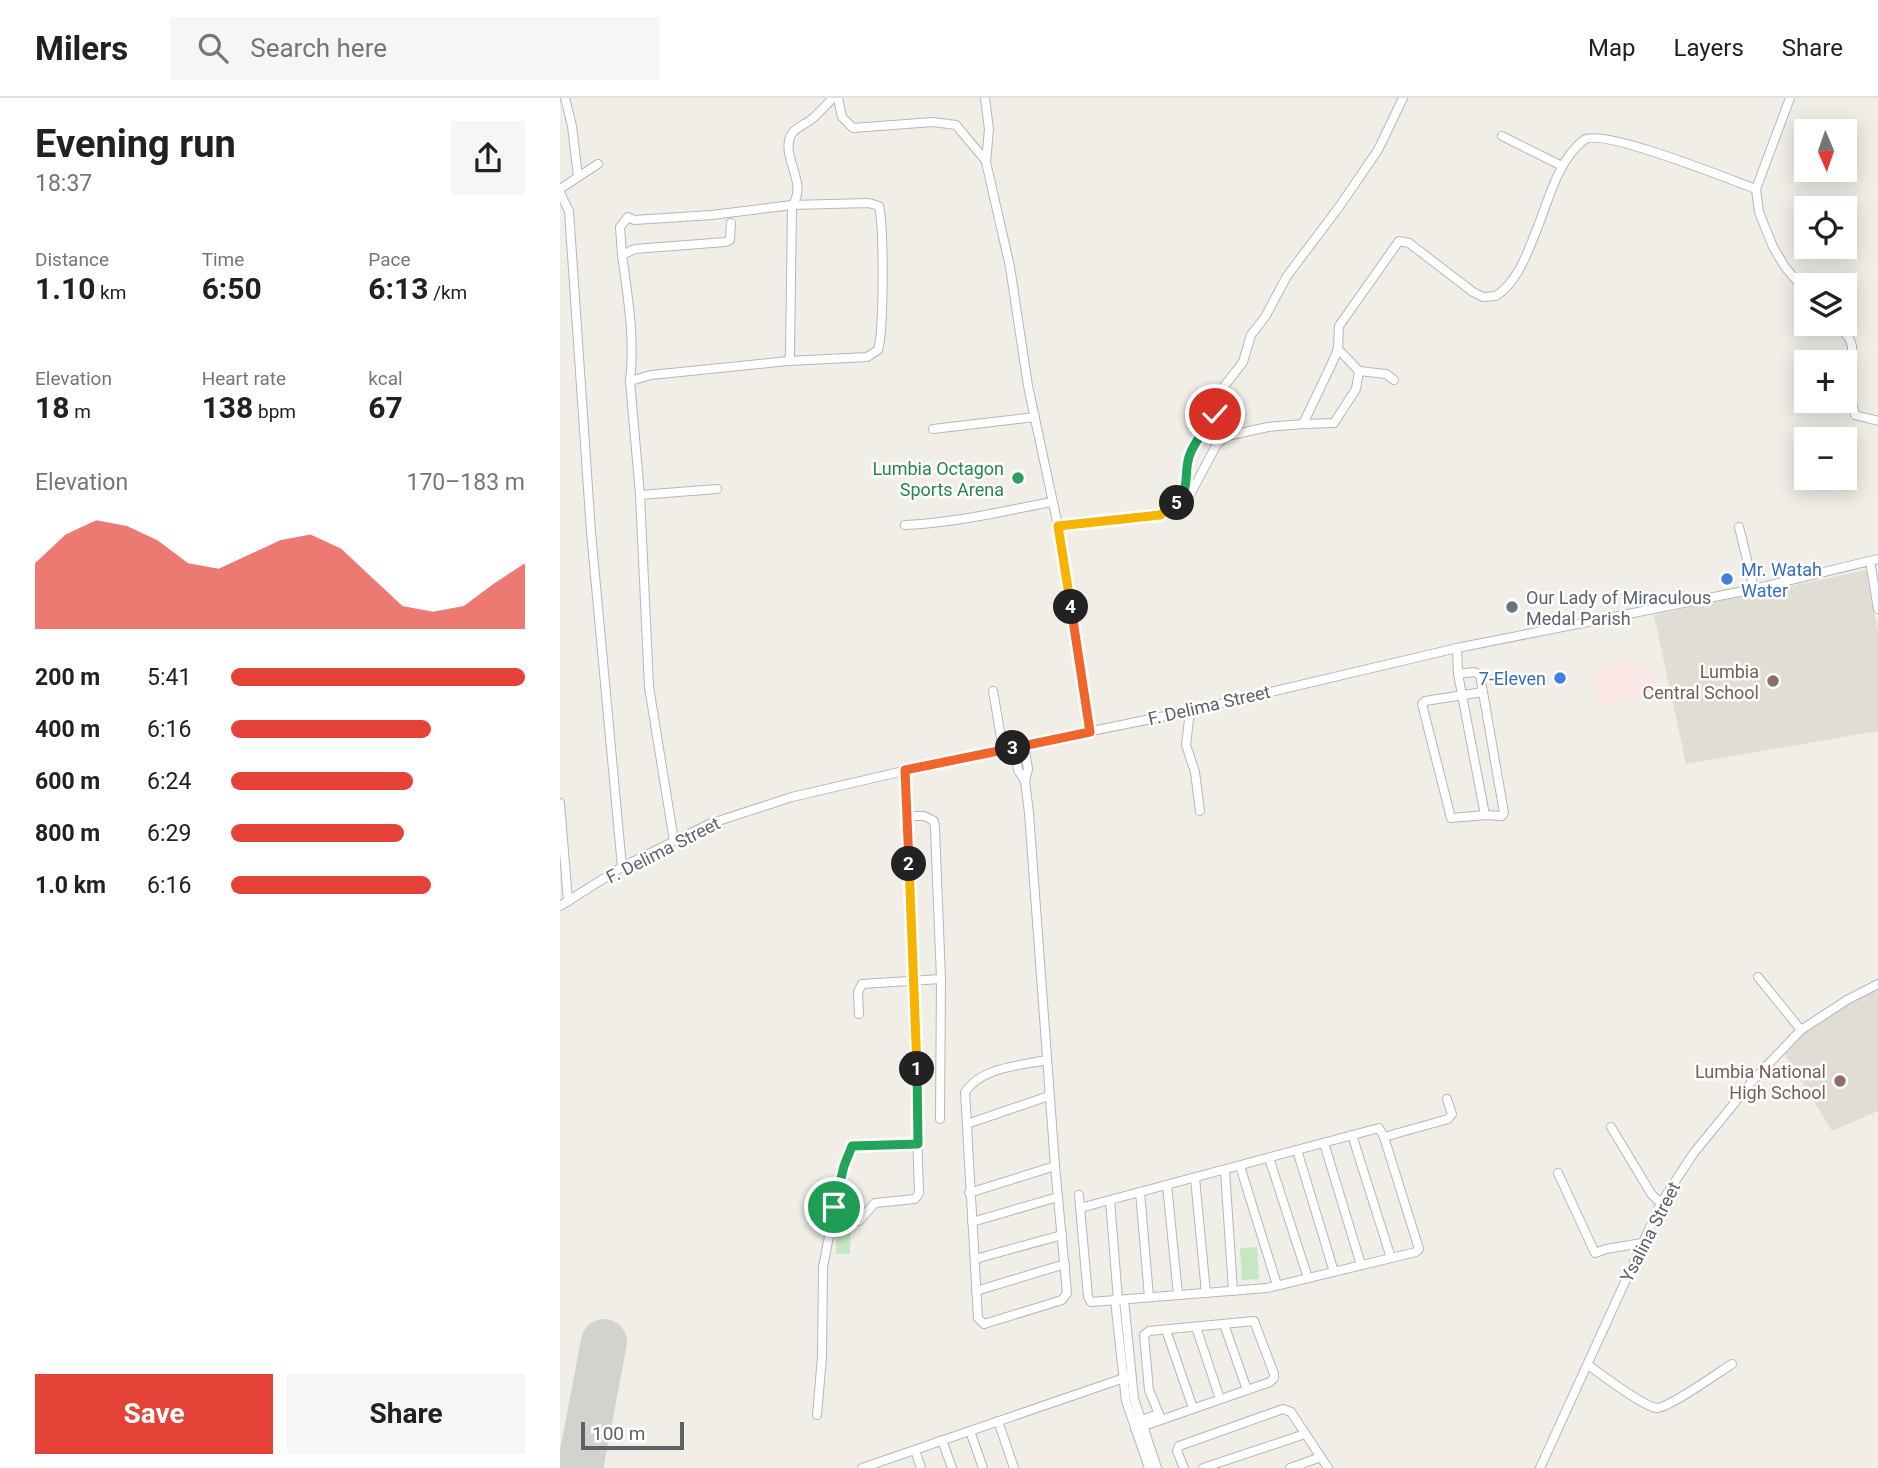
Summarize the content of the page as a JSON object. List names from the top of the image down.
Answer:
{
  "streets": {
    "street": ["F. Delima Street", "Ysalina Street"]
  },
  "places": [
    "Lumbia Octagon Sports Arena",
    "Mr. Watah Water",
    "Our Lady of Miraculous Medal Parish",
    "7-Eleven",
    "Lumbia Central School",
    "Lumbia National High School"
  ],
  "scale_bar": "100 m",
  "north": "bottom",
  "page": {
    "header": "Milers",
    "search": "Search here",
    "nav": ["Map", "Layers", "Share"],
    "heading": ["Evening run", "18:37"],
    "map_buttons": ["+", "−"],
    "stats": [
      ["Distance", "1.10 km"],
      ["Time", "6:50"],
      ["Pace", "6:13 /km"],
      ["Elevation", "18 m"],
      ["Heart rate", "138 bpm"],
      ["kcal", "67"]
    ],
    "chart": ["Elevation", "170–183 m"],
    "pins": [
      "5",
      "4",
      "3",
      "2",
      "1"
    ],
    "list": [
      {
        "name": "200 m",
        "note": "5:41"
      },
      {
        "name": "400 m",
        "note": "6:16"
      },
      {
        "name": "600 m",
        "note": "6:24"
      },
      {
        "name": "800 m",
        "note": "6:29"
      },
      {
        "name": "1.0 km",
        "note": "6:16"
      }
    ],
    "buttons": ["Save", "Share"],
    "scale": "100 m"
  }
}
